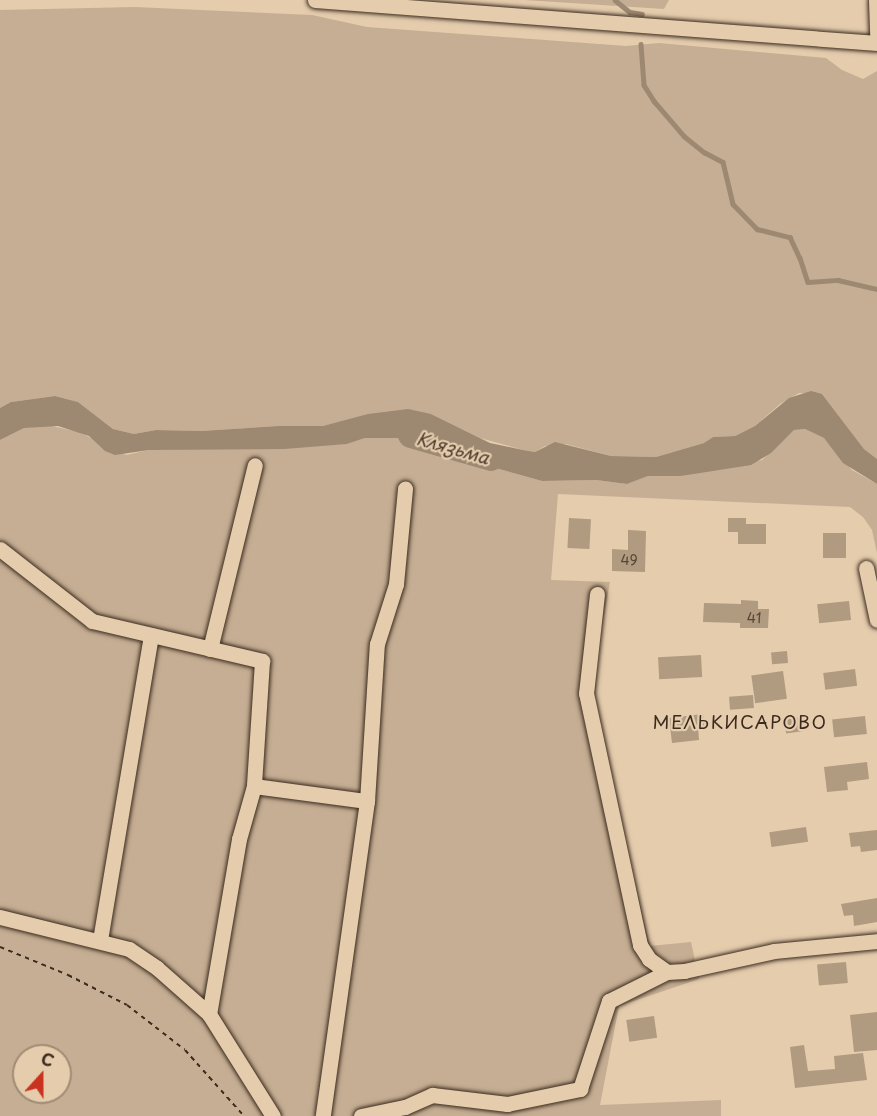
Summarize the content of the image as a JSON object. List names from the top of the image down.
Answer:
{
  "districts": ["МЕЛЬКИСАРОВО"],
  "water": ["Клязьма"],
  "house_numbers": ["49", "41"],
  "north": "top"
}
